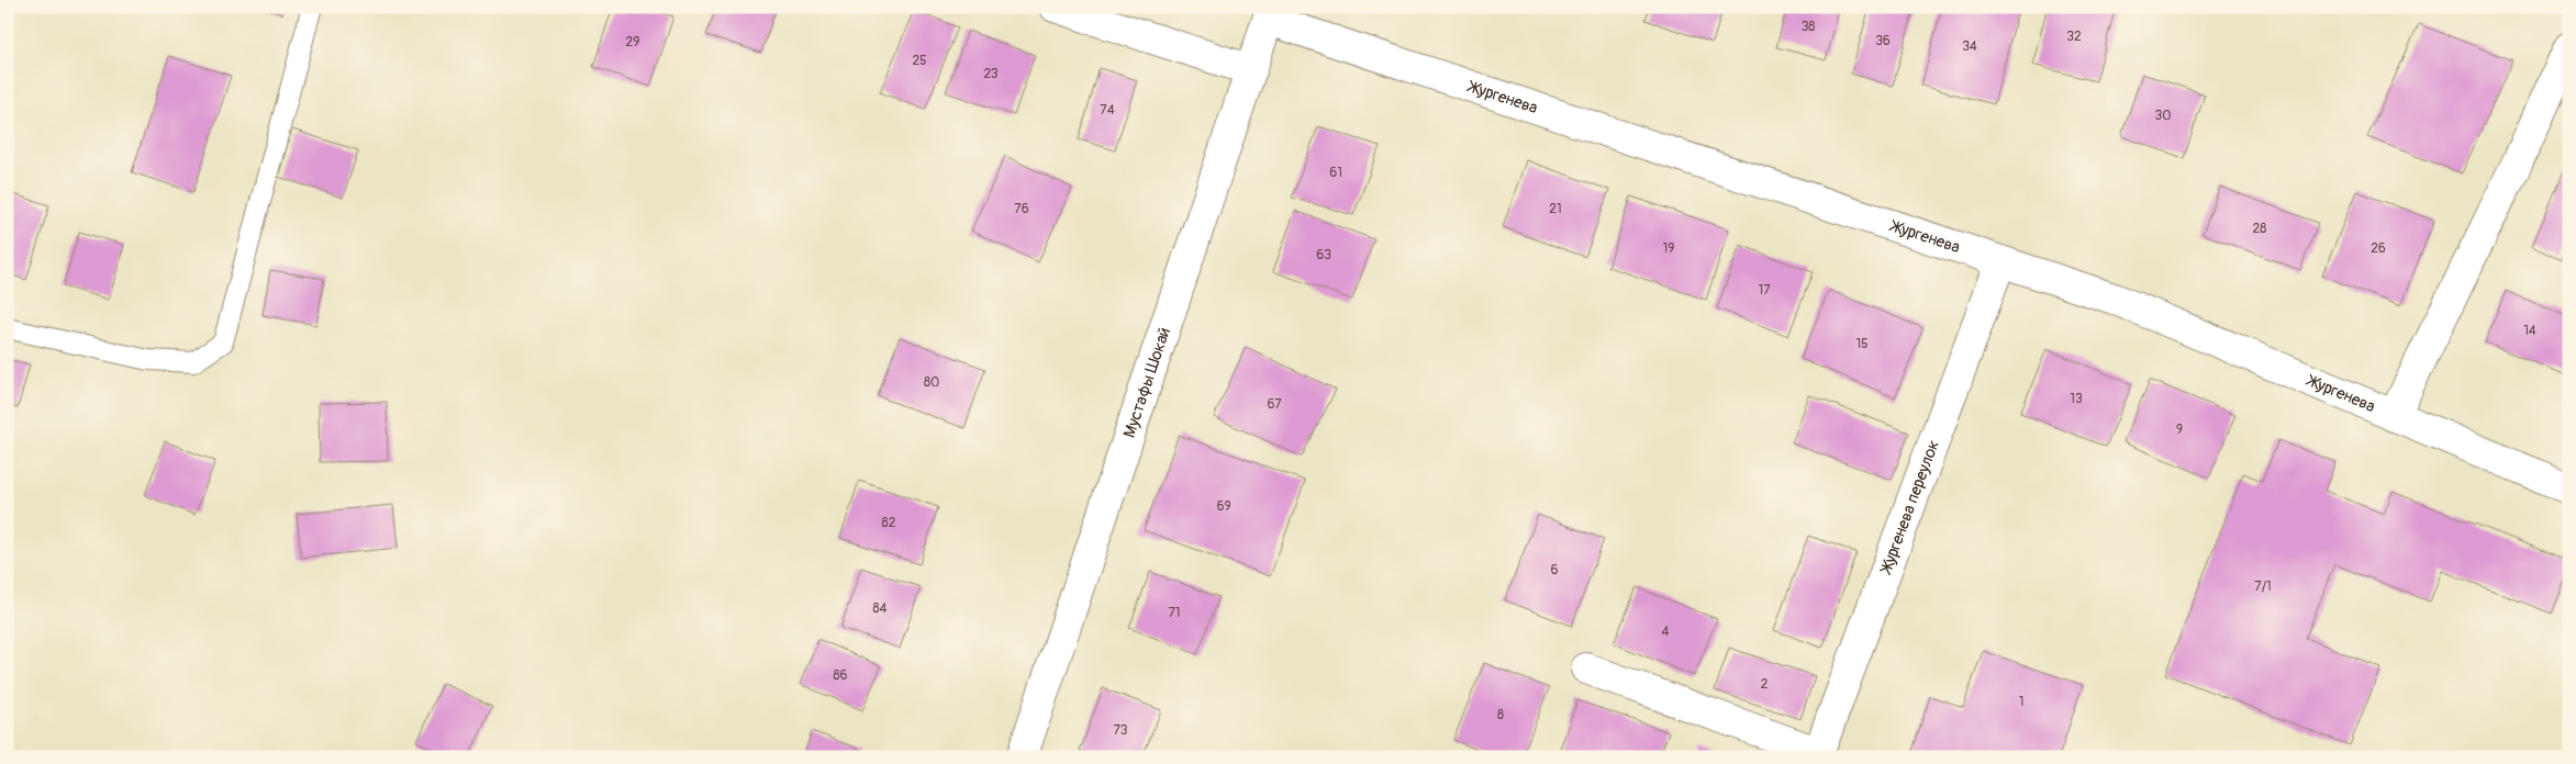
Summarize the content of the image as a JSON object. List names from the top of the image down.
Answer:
{
  "streets": {
    "street": ["Жургенева", "Мустафы Шокай", "Жургенева переулок"]
  },
  "crossings": [
    ["Жургенева", "Мустафы Шокай"],
    ["Жургенева", "Жургенева переулок"]
  ],
  "house_numbers": [
    "38",
    "32",
    "36",
    "29",
    "34",
    "25",
    "23",
    "74",
    "30",
    "61",
    "76",
    "21",
    "28",
    "19",
    "26",
    "63",
    "17",
    "14",
    "15",
    "80",
    "13",
    "67",
    "9",
    "69",
    "82",
    "6",
    "7/1",
    "84",
    "71",
    "4",
    "86",
    "2",
    "1",
    "8",
    "73"
  ]
}
